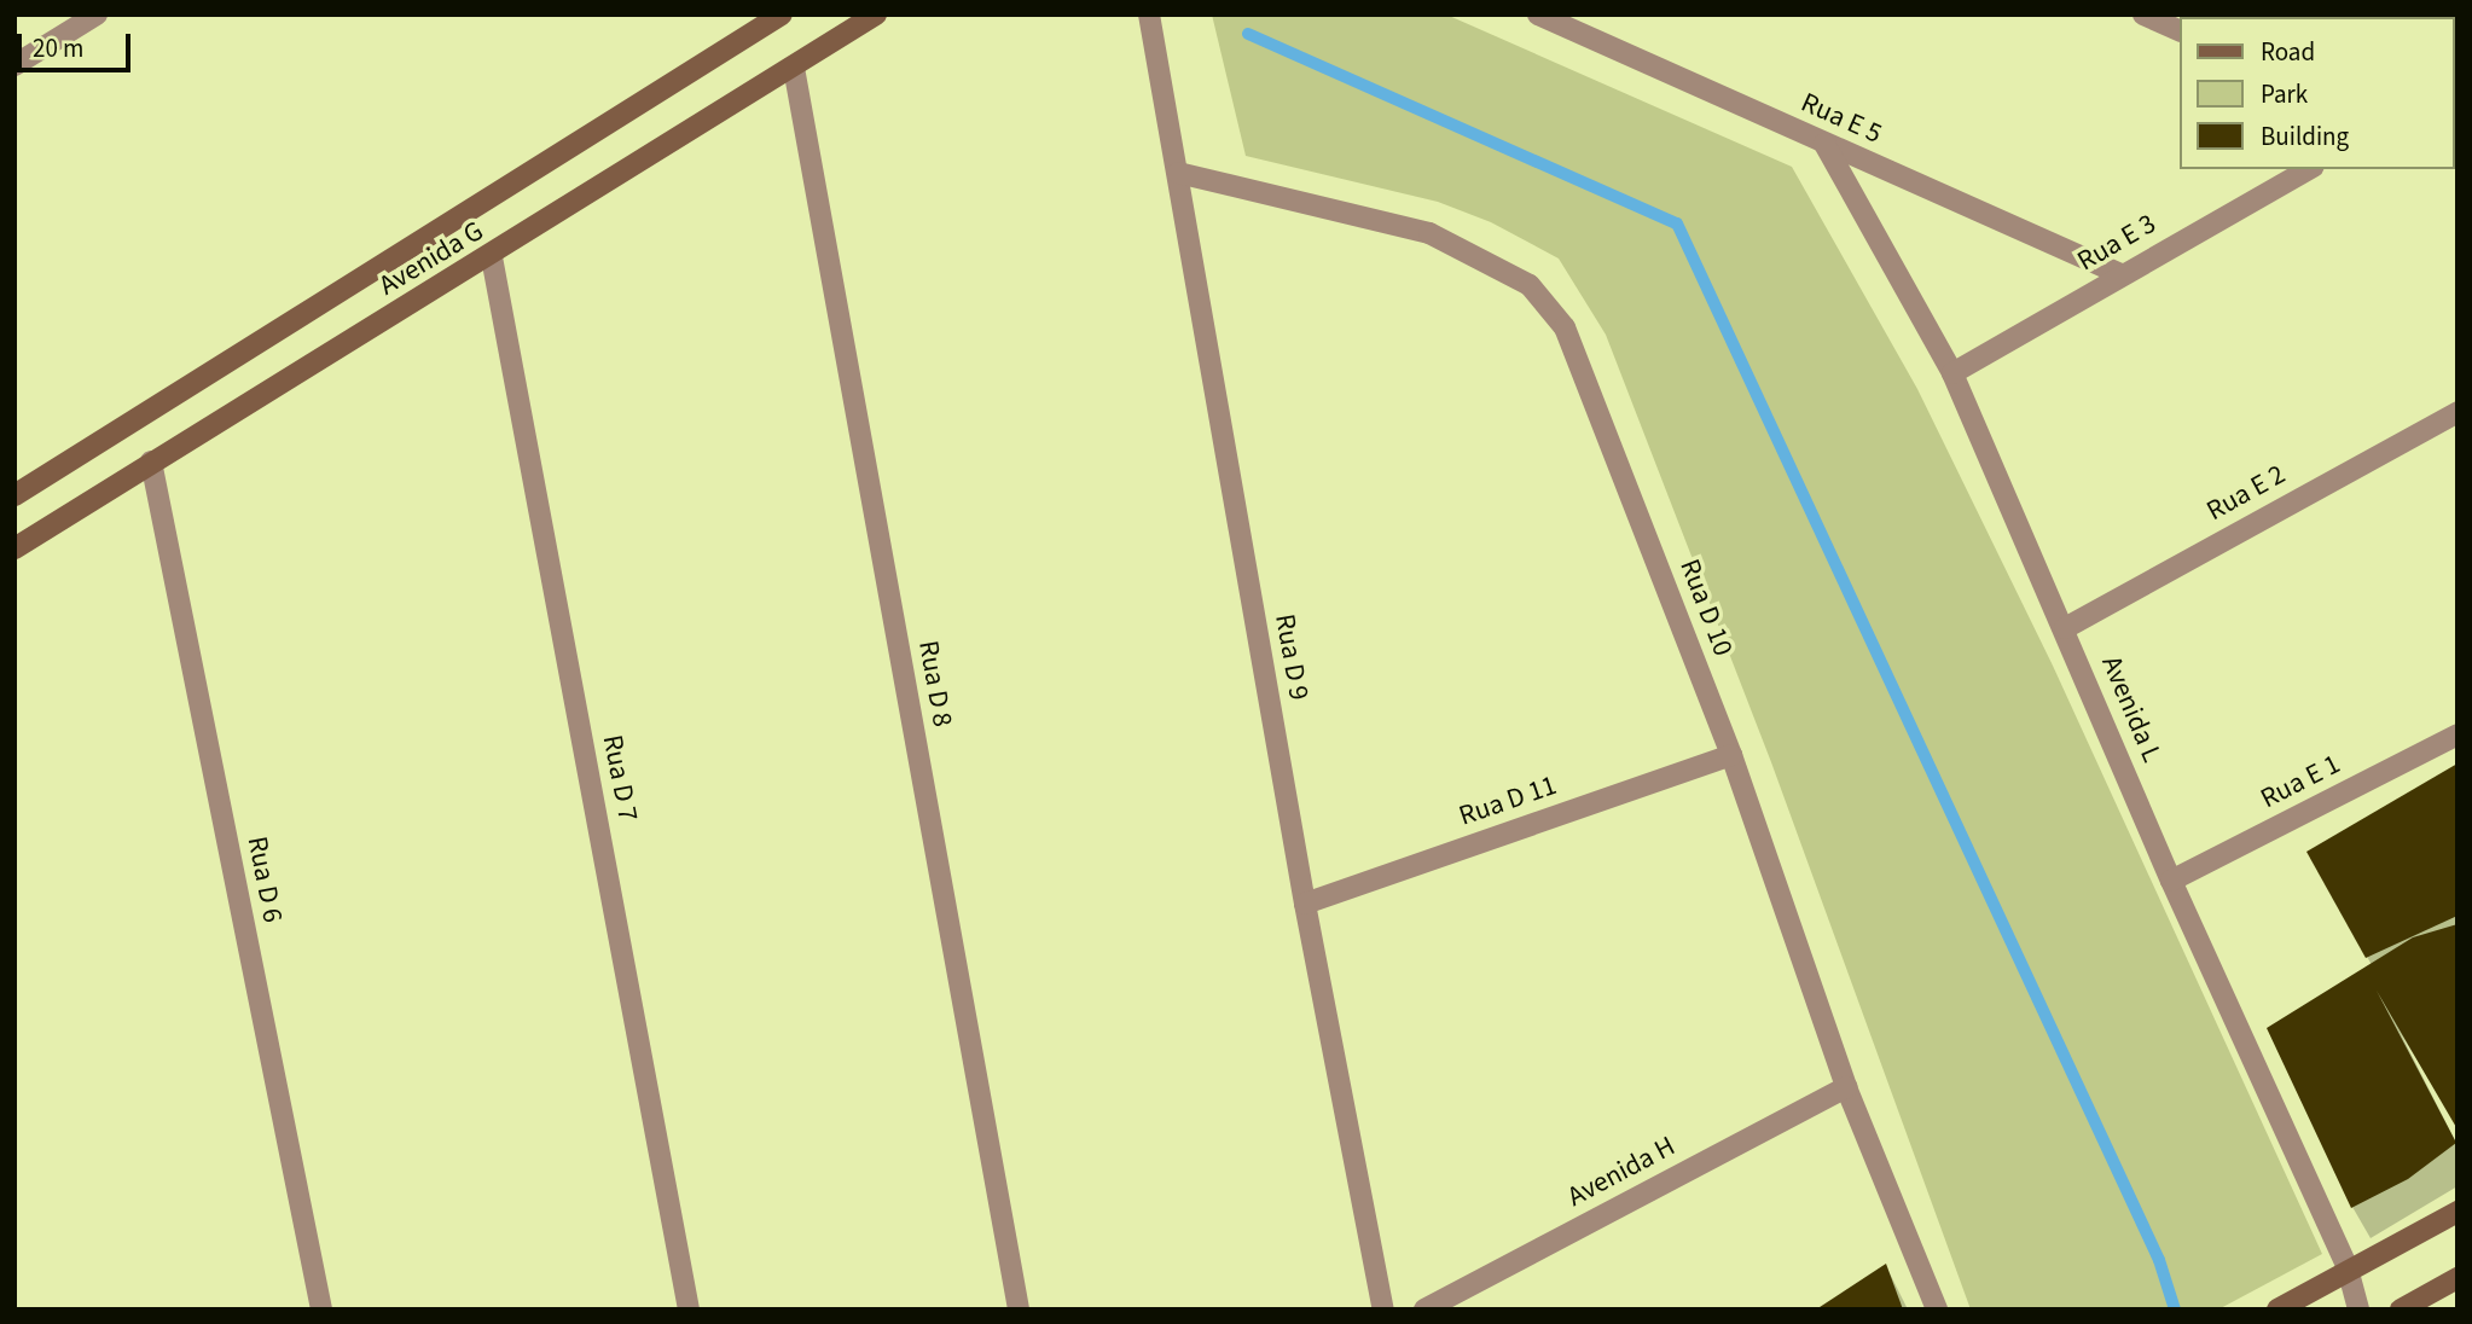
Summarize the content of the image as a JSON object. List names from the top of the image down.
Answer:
{
  "streets": {
    "main road": ["Avenida G"],
    "street": [
      "Rua E 5",
      "Rua E 3",
      "Rua E 2",
      "Rua D 10",
      "Rua D 9",
      "Rua D 8",
      "Avenida L",
      "Rua D 7",
      "Rua E 1",
      "Rua D 11",
      "Rua D 6",
      "Avenida H"
    ]
  },
  "crossings": [
    ["Rua E 5", "Rua E 3"],
    ["Rua E 5", "Avenida L"],
    ["Rua E 3", "Avenida L"],
    ["Avenida G", "Rua D 8"],
    ["Avenida G", "Rua D 7"],
    ["Avenida G", "Rua D 6"],
    ["Rua E 2", "Avenida L"],
    ["Rua D 10", "Rua D 9"],
    ["Rua D 10", "Rua D 11"],
    ["Rua D 10", "Avenida H"],
    ["Rua D 9", "Rua D 11"],
    ["Avenida L", "Rua E 1"]
  ],
  "legend": ["Road", "Park", "Building"],
  "scale_bar": "20 m"
}
